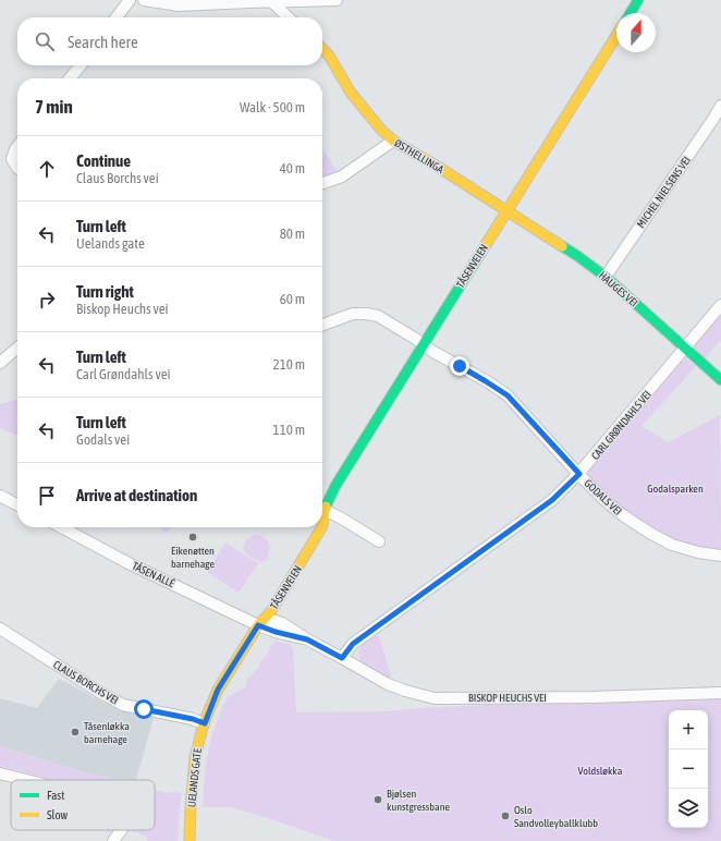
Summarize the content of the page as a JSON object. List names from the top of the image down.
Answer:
{
  "streets": {
    "street": [
      "ØSTHELLINGA",
      "MICHEL NIELSENS VEI",
      "TÅSENVEIEN",
      "HAUGES VEI",
      "CARL GRØNDAHLS VEI",
      "GODALS VEI",
      "TÅSEN ALLÉ",
      "CLAUS BORCHS VEI",
      "BISKOP HEUCHS VEI",
      "UELANDS GATE"
    ]
  },
  "crossings": [
    ["ØSTHELLINGA", "TÅSENVEIEN"],
    ["ØSTHELLINGA", "HAUGES VEI"],
    ["MICHEL NIELSENS VEI", "HAUGES VEI"],
    ["TÅSENVEIEN", "HAUGES VEI"],
    ["TÅSENVEIEN", "GODALS VEI"],
    ["TÅSENVEIEN", "TÅSEN ALLÉ"],
    ["TÅSENVEIEN", "BISKOP HEUCHS VEI"],
    ["TÅSENVEIEN", "UELANDS GATE"],
    ["HAUGES VEI", "CARL GRØNDAHLS VEI"],
    ["CARL GRØNDAHLS VEI", "GODALS VEI"],
    ["CARL GRØNDAHLS VEI", "BISKOP HEUCHS VEI"],
    ["TÅSEN ALLÉ", "BISKOP HEUCHS VEI"],
    ["TÅSEN ALLÉ", "UELANDS GATE"],
    ["CLAUS BORCHS VEI", "UELANDS GATE"],
    ["BISKOP HEUCHS VEI", "UELANDS GATE"]
  ],
  "parks": ["Godalsparken", "Voldsløkka"],
  "places": [
    "Eikenøtten barnehage",
    "Tåsenløkka barnehage",
    "Bjølsen kunstgressbane",
    "Oslo Sandvolleyballklubb"
  ],
  "legend": ["Fast", "Slow"],
  "north": "top",
  "page": {
    "search": "Search here",
    "heading": ["7 min", "Walk · 500 m"],
    "list": [
      ["Continue", "Claus Borchs vei", "40 m"],
      ["Turn left", "Uelands gate", "80 m"],
      ["Turn right", "Biskop Heuchs vei", "60 m"],
      ["Turn left", "Carl Grøndahls vei", "210 m"],
      ["Turn left", "Godals vei", "110 m"],
      "Arrive at destination"
    ],
    "map_buttons": ["+", "−"]
  }
}
